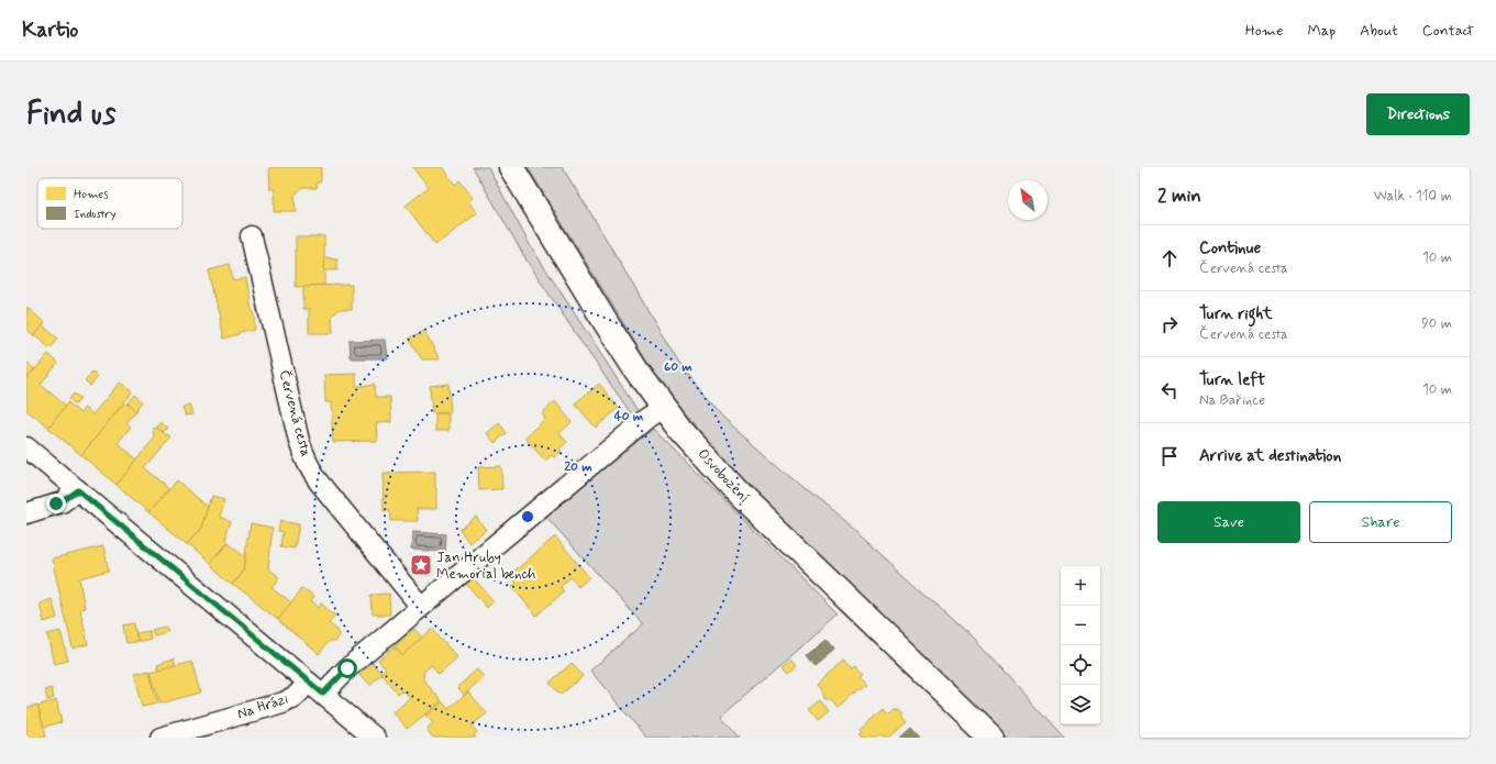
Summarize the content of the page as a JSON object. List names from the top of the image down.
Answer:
{
  "streets": {
    "main road": ["Osvobození"],
    "street": ["Červená cesta", "Na Hrázi"]
  },
  "places": {
    "place": ["Jan Hruby Memorial bench"]
  },
  "legend": ["Homes", "Industry"],
  "north": "top left",
  "page": {
    "header": "Kartio",
    "nav": [
      "Home",
      "Map",
      "About",
      "Contact"
    ],
    "buttons": [
      "Directions",
      ["Save", "Share"]
    ],
    "title": "Find us",
    "heading": ["2 min", "Walk · 110 m"],
    "list": [
      ["Continue", "Červená cesta", "10 m"],
      ["Turn right", "Červená cesta", "90 m"],
      ["Turn left", "Na Bařince", "10 m"],
      "Arrive at destination"
    ],
    "map_buttons": ["+", "−"]
  },
  "rings": ["60 m", "40 m", "20 m"]
}
